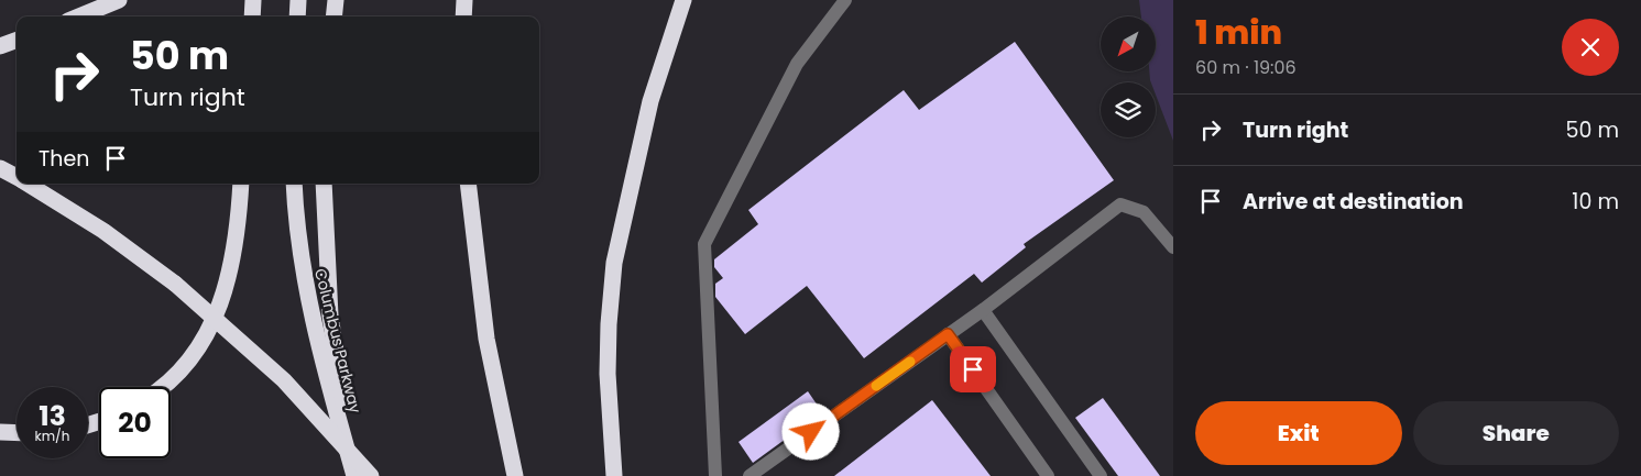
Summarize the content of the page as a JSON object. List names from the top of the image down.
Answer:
{
  "streets": {
    "highway": ["Columbus Parkway"]
  },
  "north": "bottom left",
  "page": {
    "heading": ["1 min", "60 m · 19:06"],
    "turn": ["50 m", "Turn right"],
    "list": [
      {
        "name": "Turn right",
        "value": "50 m"
      },
      {
        "name": "Arrive at destination",
        "value": "10 m"
      }
    ],
    "then": "Then",
    "speed": "13 km/h",
    "limit": "20",
    "buttons": ["Exit", "Share"]
  }
}
